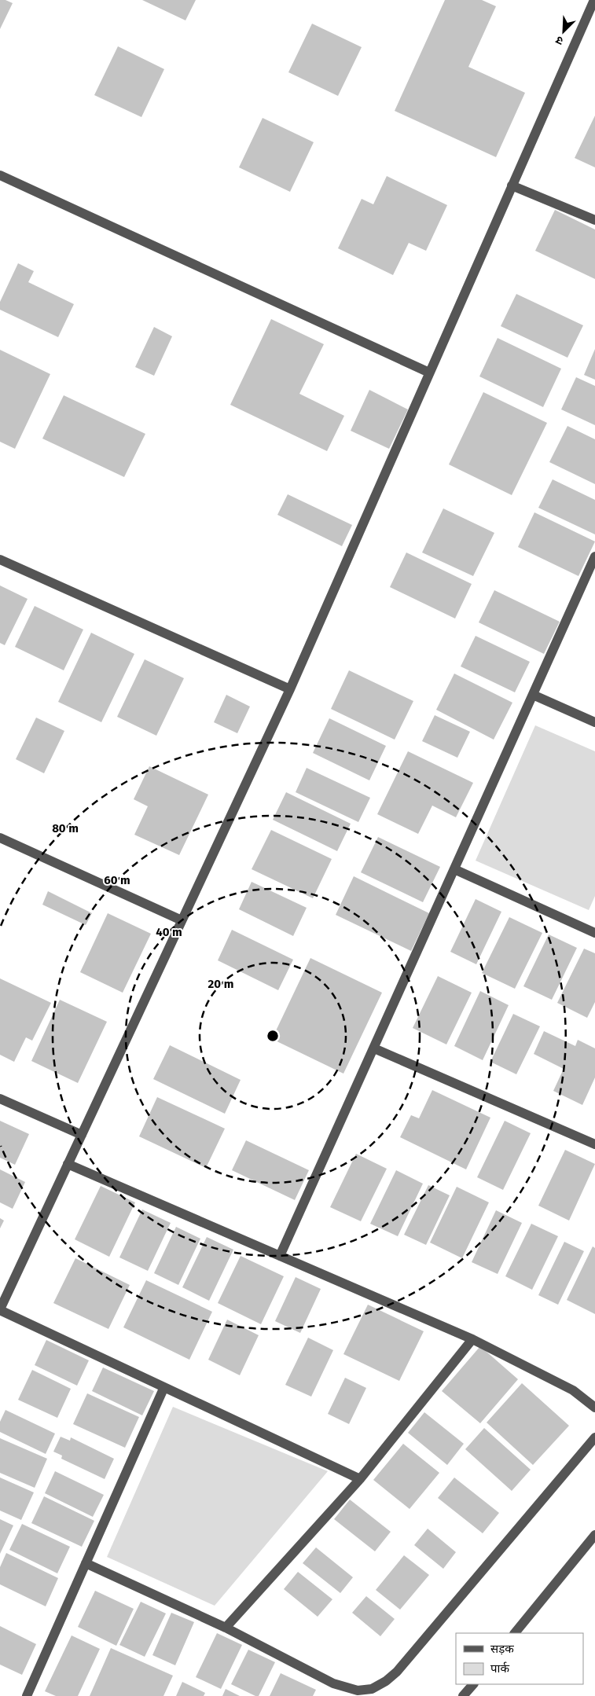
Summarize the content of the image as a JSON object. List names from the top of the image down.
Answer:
{
  "legend": ["सड़क", "पार्क"],
  "north": "bottom left",
  "rings": [
    "80 m",
    "60 m",
    "40 m",
    "20 m"
  ]
}
